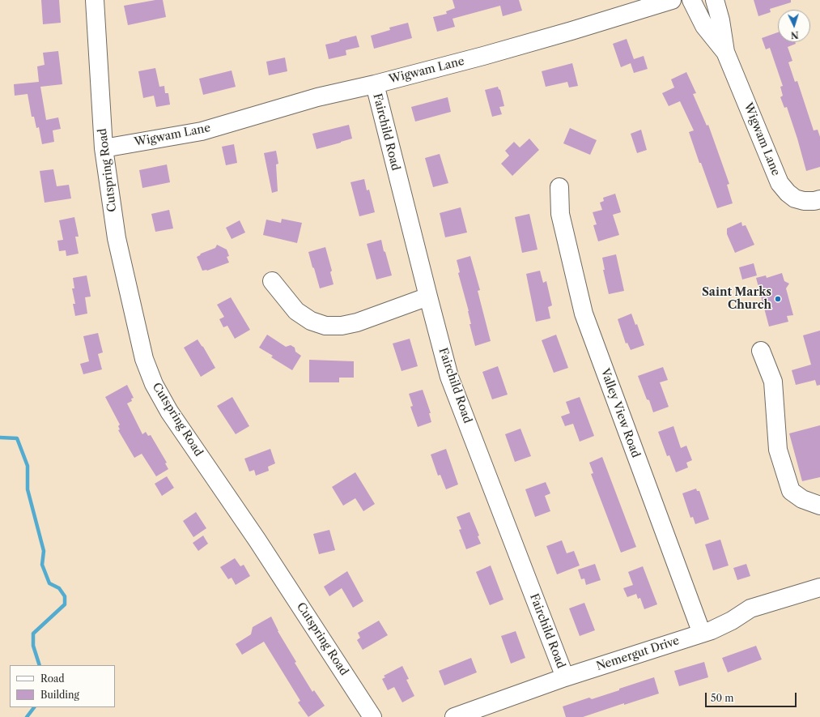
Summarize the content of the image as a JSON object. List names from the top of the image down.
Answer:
{
  "streets": {
    "street": [
      "Wigwam Lane",
      "Fairchild Road",
      "Cutspring Road",
      "Valley View Road",
      "Nemergut Drive"
    ]
  },
  "crossings": [
    ["Wigwam Lane", "Fairchild Road"],
    ["Wigwam Lane", "Cutspring Road"],
    ["Fairchild Road", "Nemergut Drive"],
    ["Valley View Road", "Nemergut Drive"]
  ],
  "places": ["Saint Marks Church"],
  "legend": ["Road", "Building"],
  "scale_bar": "50 m",
  "north": "bottom"
}
